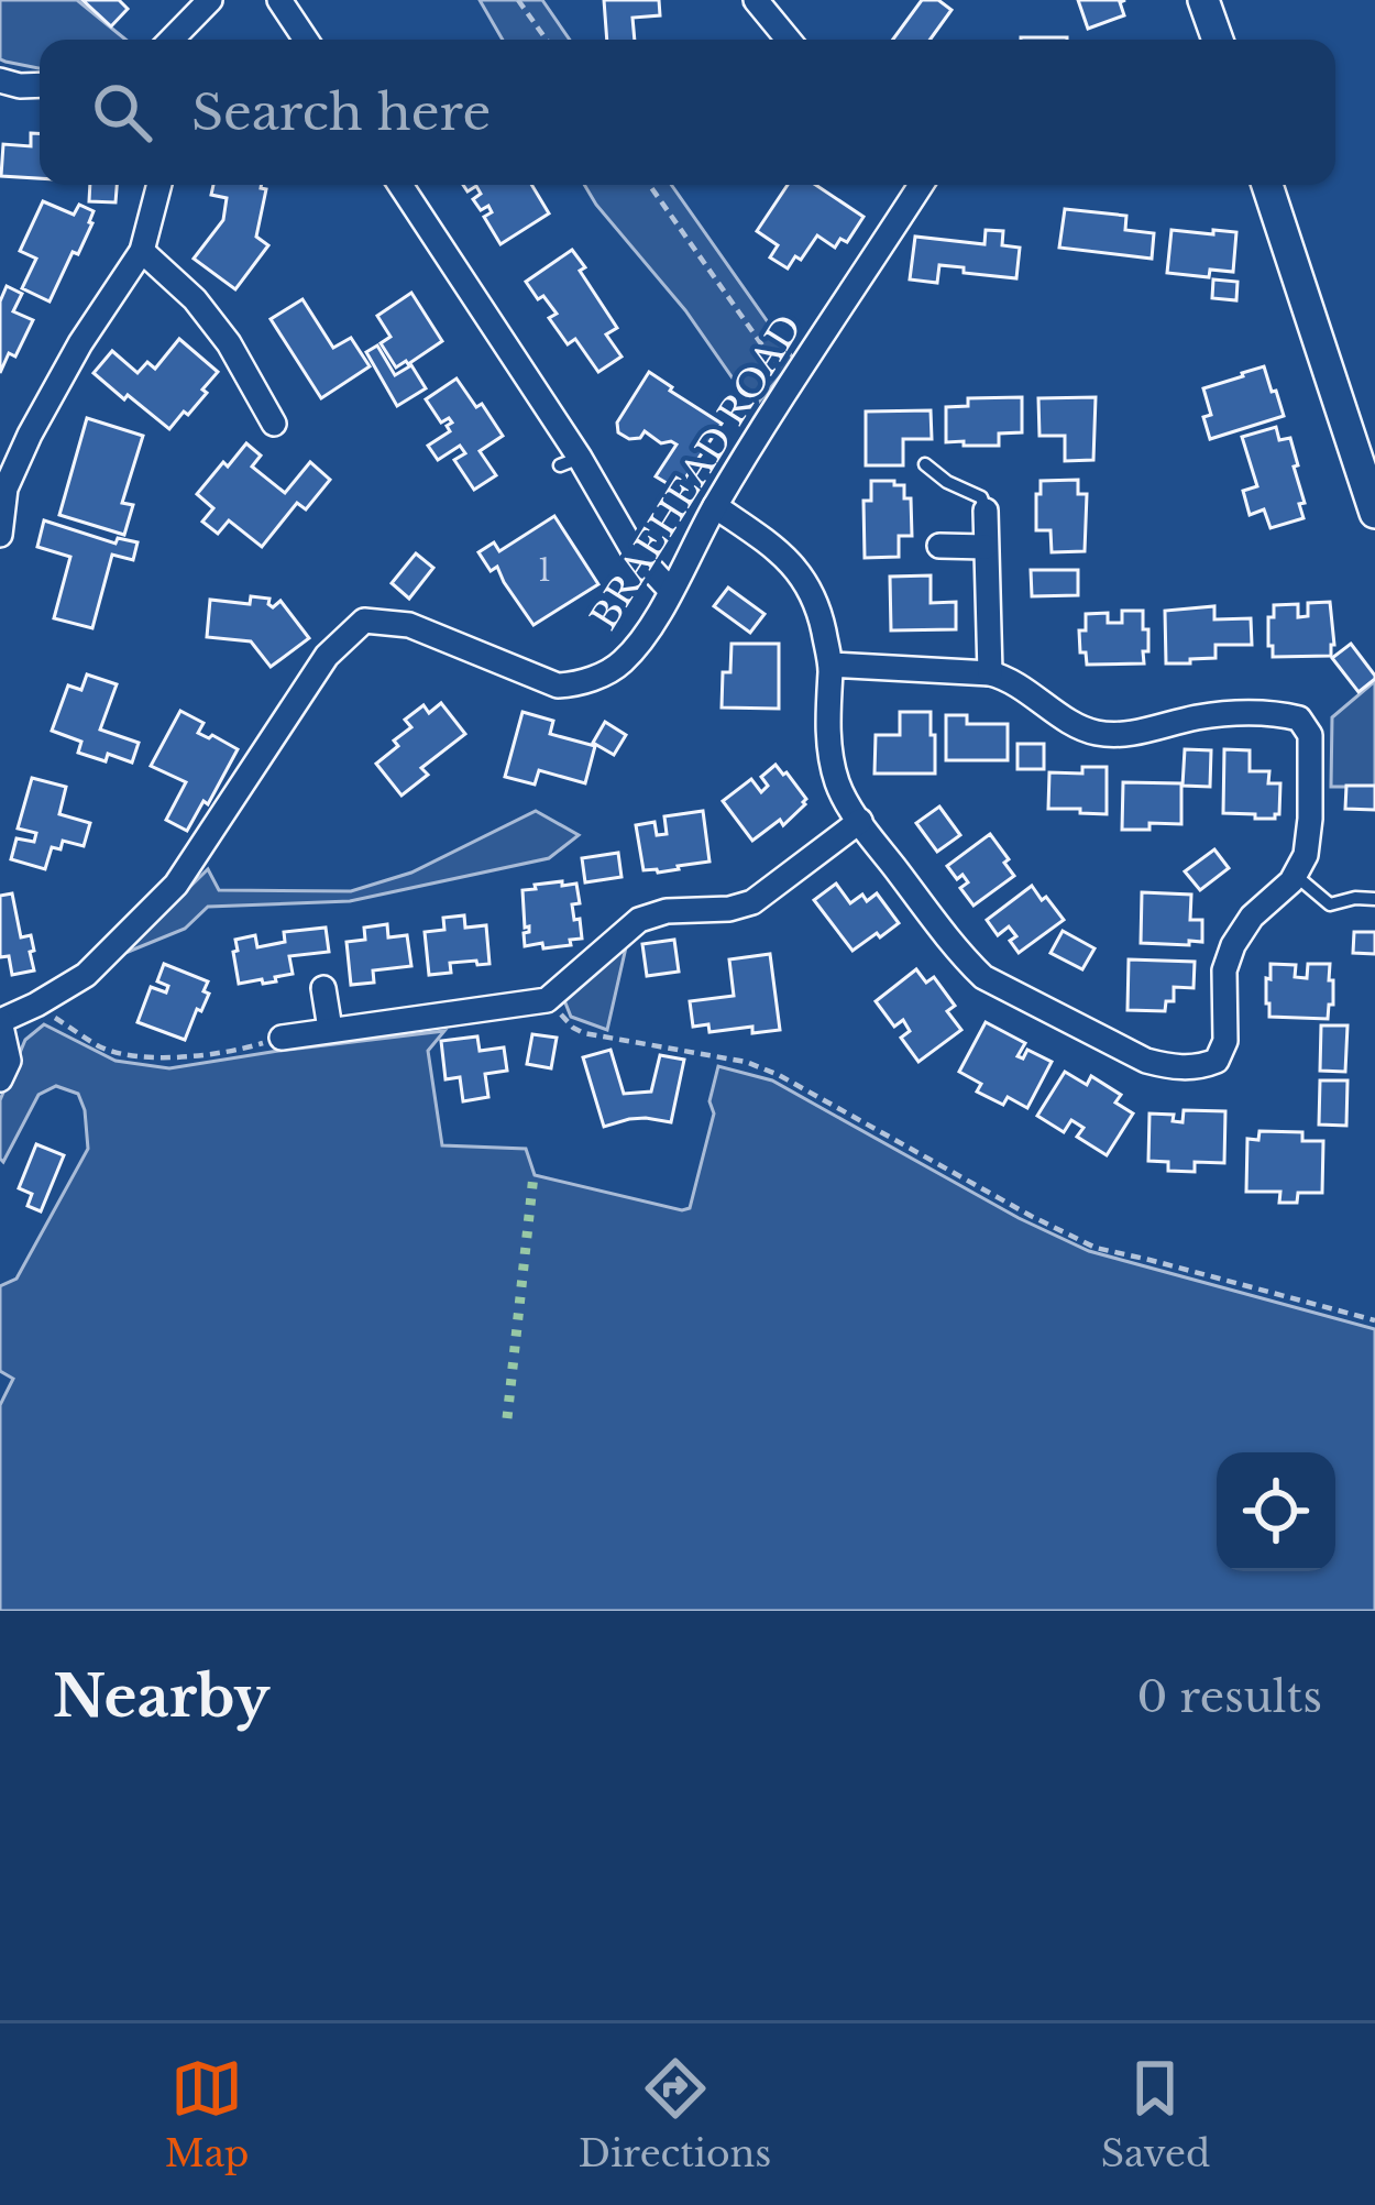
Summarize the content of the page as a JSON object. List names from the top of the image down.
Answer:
{
  "streets": {
    "street": ["BRAEHEAD ROAD"]
  },
  "house_numbers": ["1"],
  "page": {
    "search": "Search here",
    "heading": ["Nearby", "0 results"],
    "nav": ["Map", "Directions", "Saved"]
  }
}
